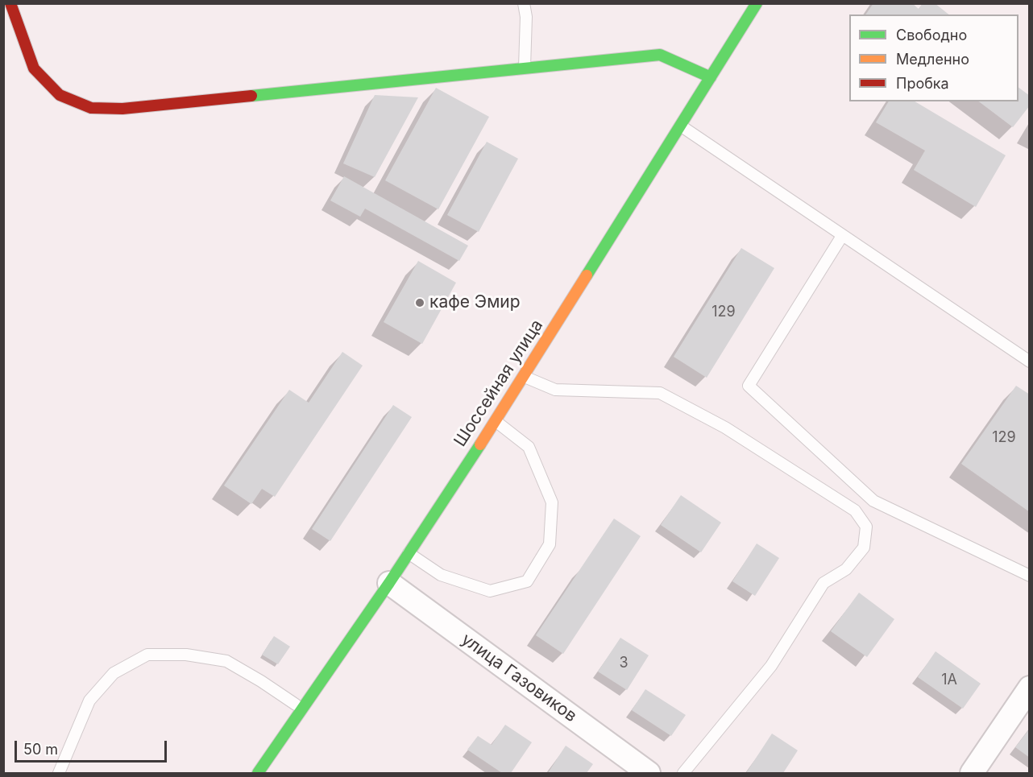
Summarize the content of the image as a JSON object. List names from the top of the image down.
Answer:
{
  "streets": {
    "main road": ["Шоссейная улица"],
    "street": ["улица Газовиков"]
  },
  "crossings": [
    ["Шоссейная улица", "улица Газовиков"]
  ],
  "places": ["кафе Эмир"],
  "house_numbers": [
    "129",
    "129",
    "3",
    "1А"
  ],
  "legend": ["Свободно", "Медленно", "Пробка"],
  "scale_bar": "50 m"
}
